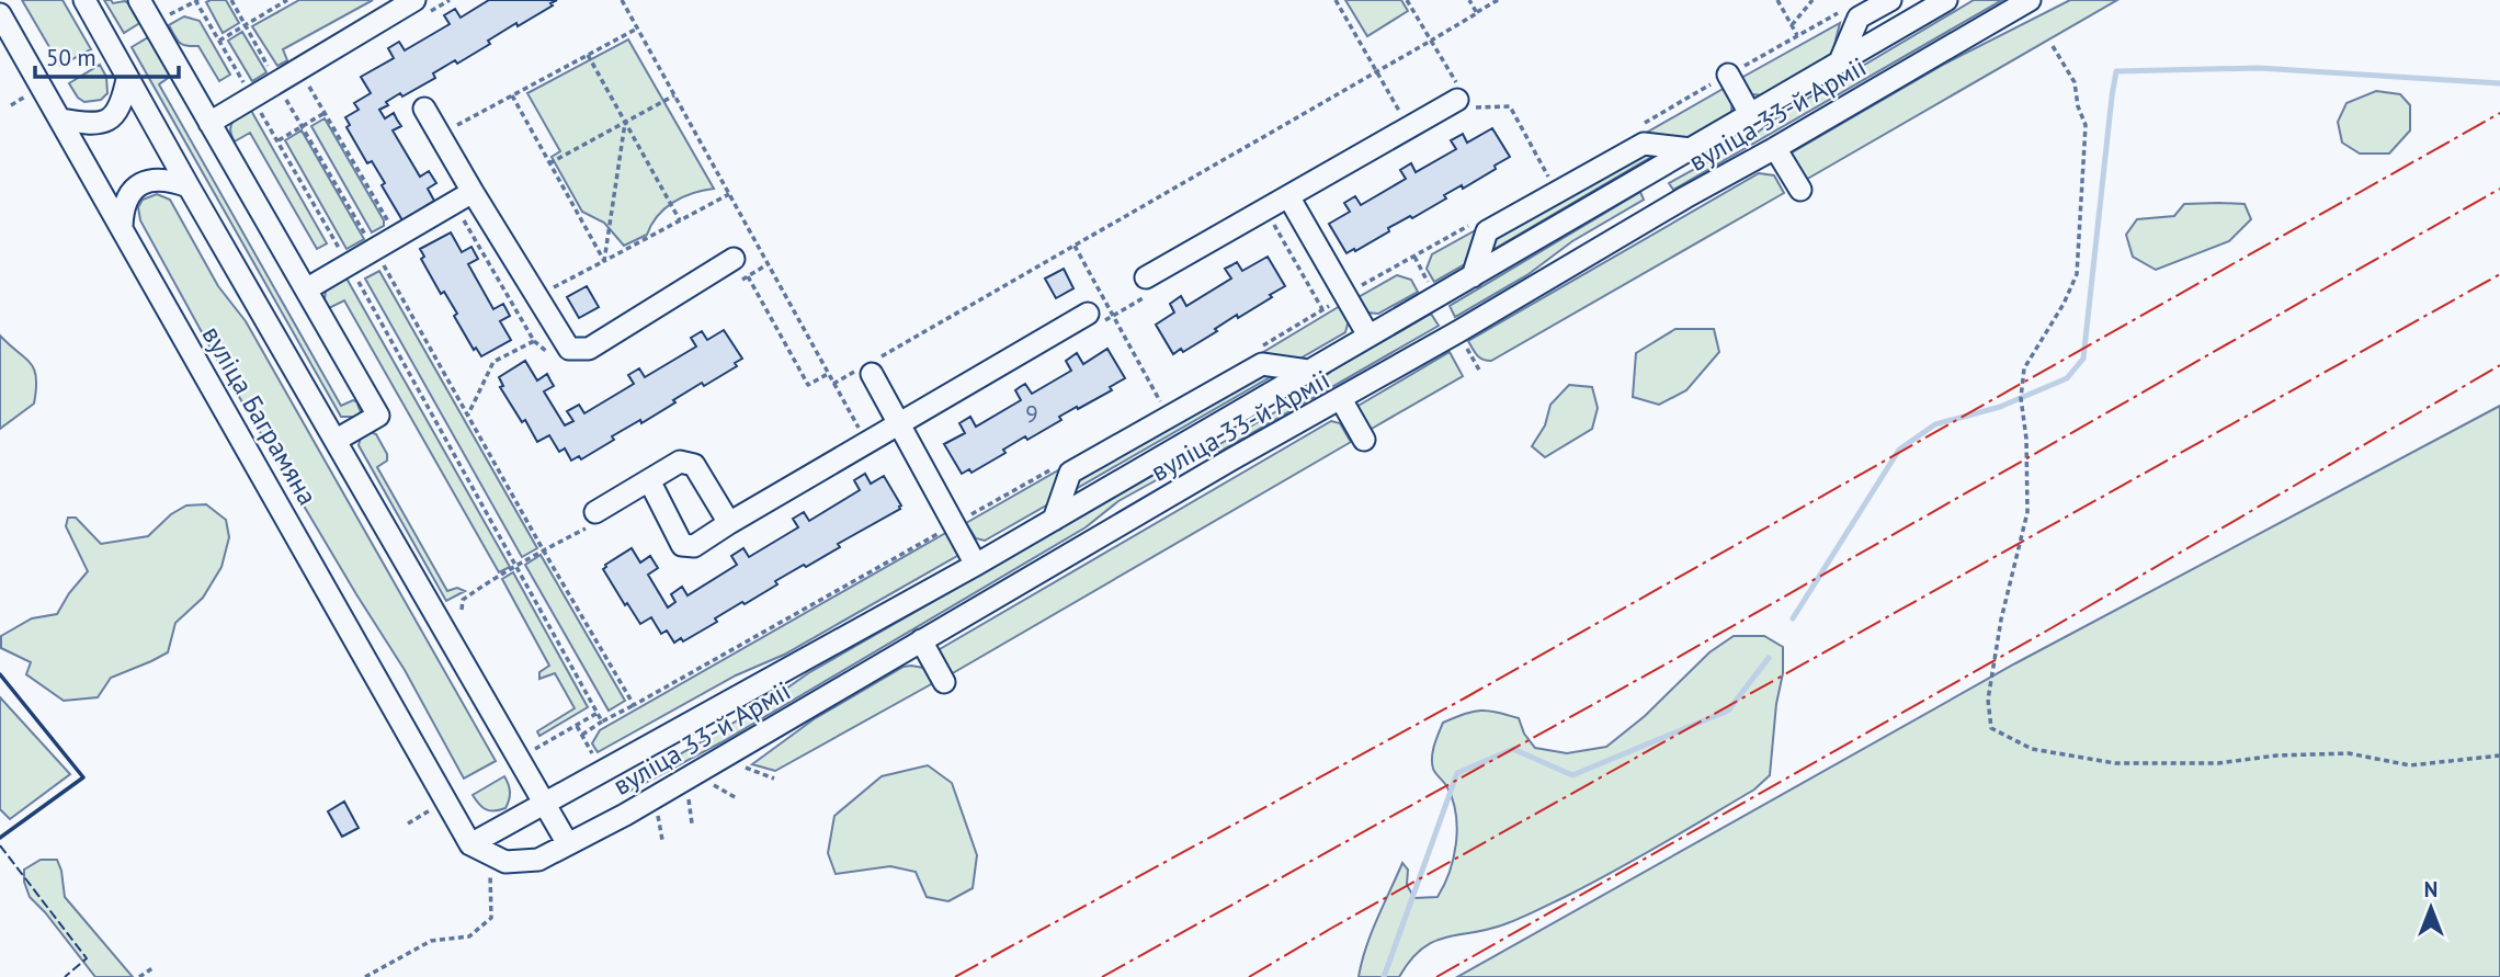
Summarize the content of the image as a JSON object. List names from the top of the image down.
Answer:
{
  "streets": {
    "street": ["вуліца 33-й Арміі", "вуліца Баграмяна"]
  },
  "crossings": [
    ["вуліца 33-й Арміі", "вуліца Баграмяна"]
  ],
  "house_numbers": ["9"],
  "scale_bar": "50 m",
  "north": "top"
}
